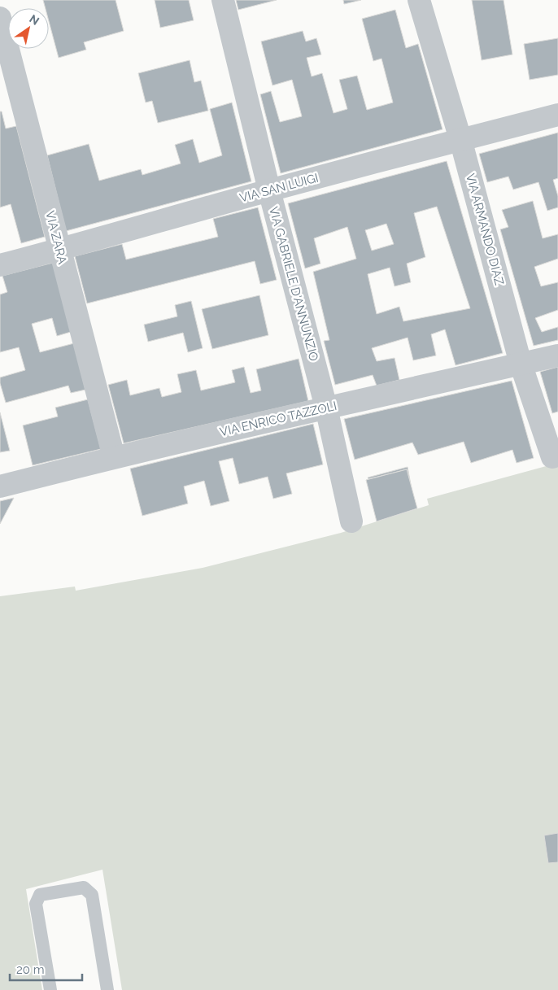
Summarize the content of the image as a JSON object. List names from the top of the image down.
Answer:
{
  "streets": {
    "street": [
      "VIA SAN LUIGI",
      "VIA ARMANDO DIAZ",
      "VIA ZARA",
      "VIA GABRIELE D'ANNUNZIO",
      "VIA ENRICO TAZZOLI"
    ]
  },
  "crossings": [
    ["VIA SAN LUIGI", "VIA ARMANDO DIAZ"],
    ["VIA SAN LUIGI", "VIA ZARA"],
    ["VIA SAN LUIGI", "VIA GABRIELE D'ANNUNZIO"],
    ["VIA ARMANDO DIAZ", "VIA ENRICO TAZZOLI"],
    ["VIA ZARA", "VIA ENRICO TAZZOLI"],
    ["VIA GABRIELE D'ANNUNZIO", "VIA ENRICO TAZZOLI"]
  ],
  "scale_bar": "20 m",
  "north": "top right"
}
